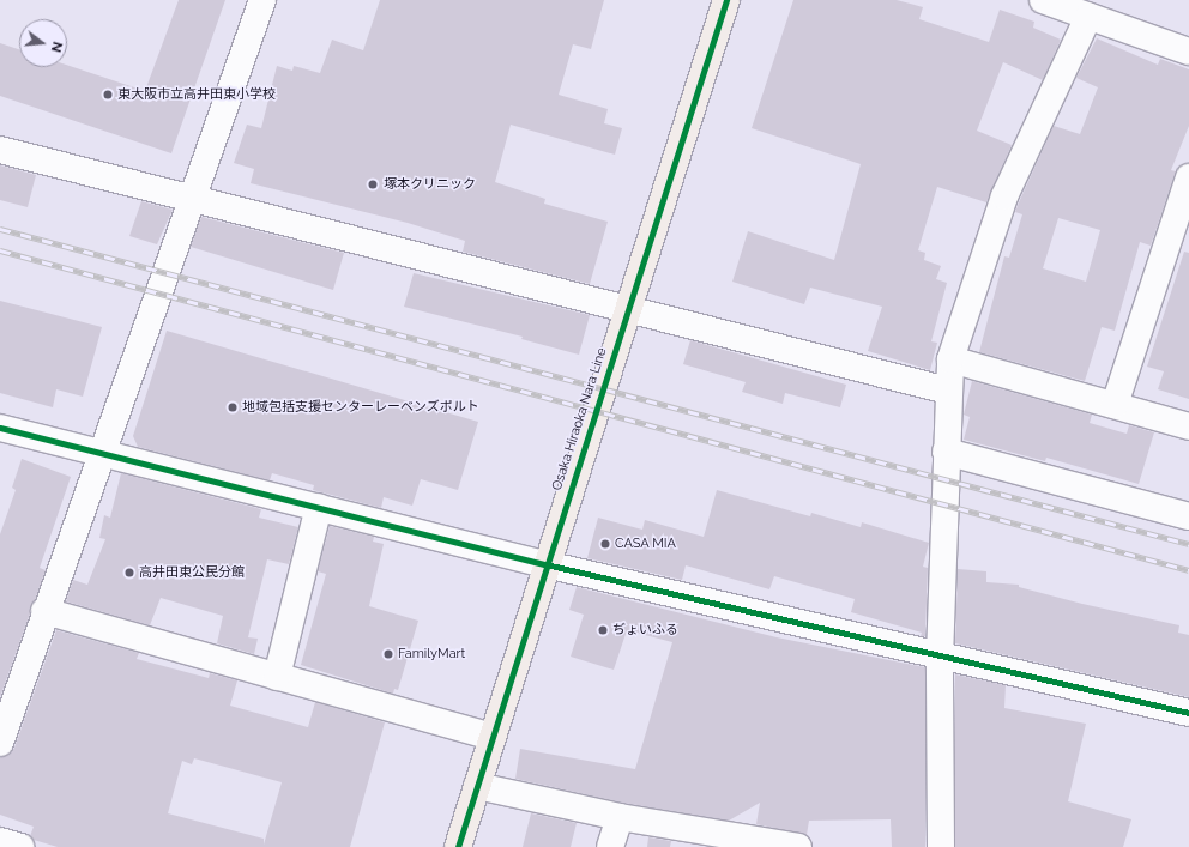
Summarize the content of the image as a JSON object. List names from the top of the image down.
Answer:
{
  "streets": {
    "main road": ["Osaka Hiraoka Nara Line"]
  },
  "places": [
    "東大阪市立高井田東小学校",
    "塚本クリニック",
    "地域包括支援センターレーベンズポルト",
    "CASA MIA",
    "高井田東公民分館",
    "ぢょいふる",
    "FamilyMart"
  ],
  "north": "right"
}
